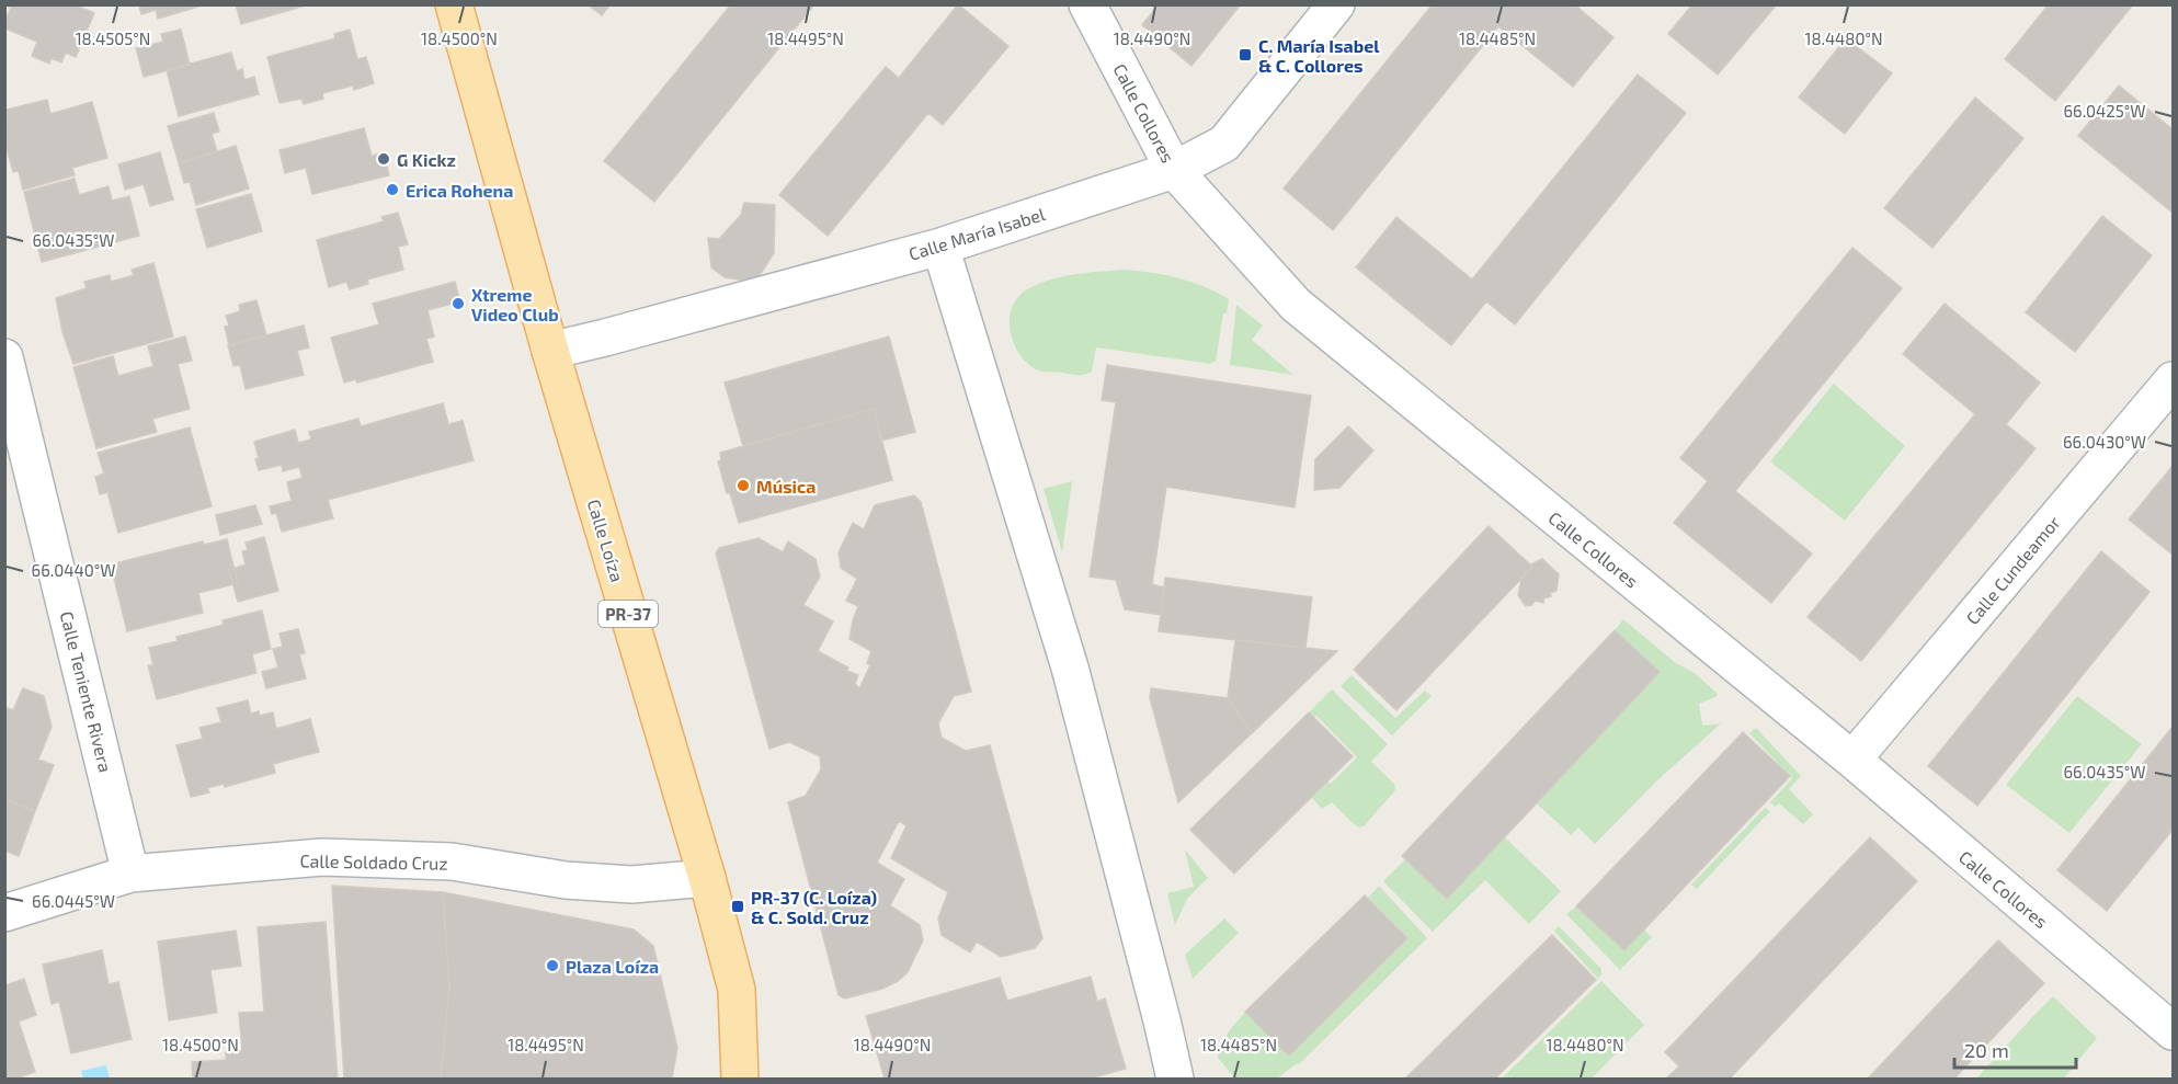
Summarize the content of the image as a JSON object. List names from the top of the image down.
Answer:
{
  "streets": {
    "main road": ["Calle Loíza", "PR-37"],
    "street": [
      "Calle Collores",
      "Calle María Isabel",
      "Calle Cundeamor",
      "Calle Teniente Rivera",
      "Calle Soldado Cruz"
    ]
  },
  "crossings": [
    ["Calle Collores", "Calle María Isabel"],
    ["Calle Collores", "Calle Cundeamor"],
    ["Calle María Isabel", "Calle Loíza"],
    ["Calle Loíza", "Calle Soldado Cruz"],
    ["Calle Teniente Rivera", "Calle Soldado Cruz"]
  ],
  "places": {
    "transit": ["C. María Isabel & C. Collores", "PR-37 (C. Loíza) & C. Sold. Cruz"],
    "other": [
      "G Kickz",
      "Erica Rohena",
      "Xtreme Video Club",
      "Música",
      "Plaza Loíza"
    ]
  },
  "scale_bar": "20 m",
  "coordinates": [
    "18.4505°N",
    "18.4500°N",
    "18.4495°N",
    "18.4490°N",
    "18.4485°N",
    "18.4480°N",
    "66.0425°W",
    "66.0435°W",
    "66.0430°W",
    "66.0440°W",
    "66.0445°W"
  ]
}
